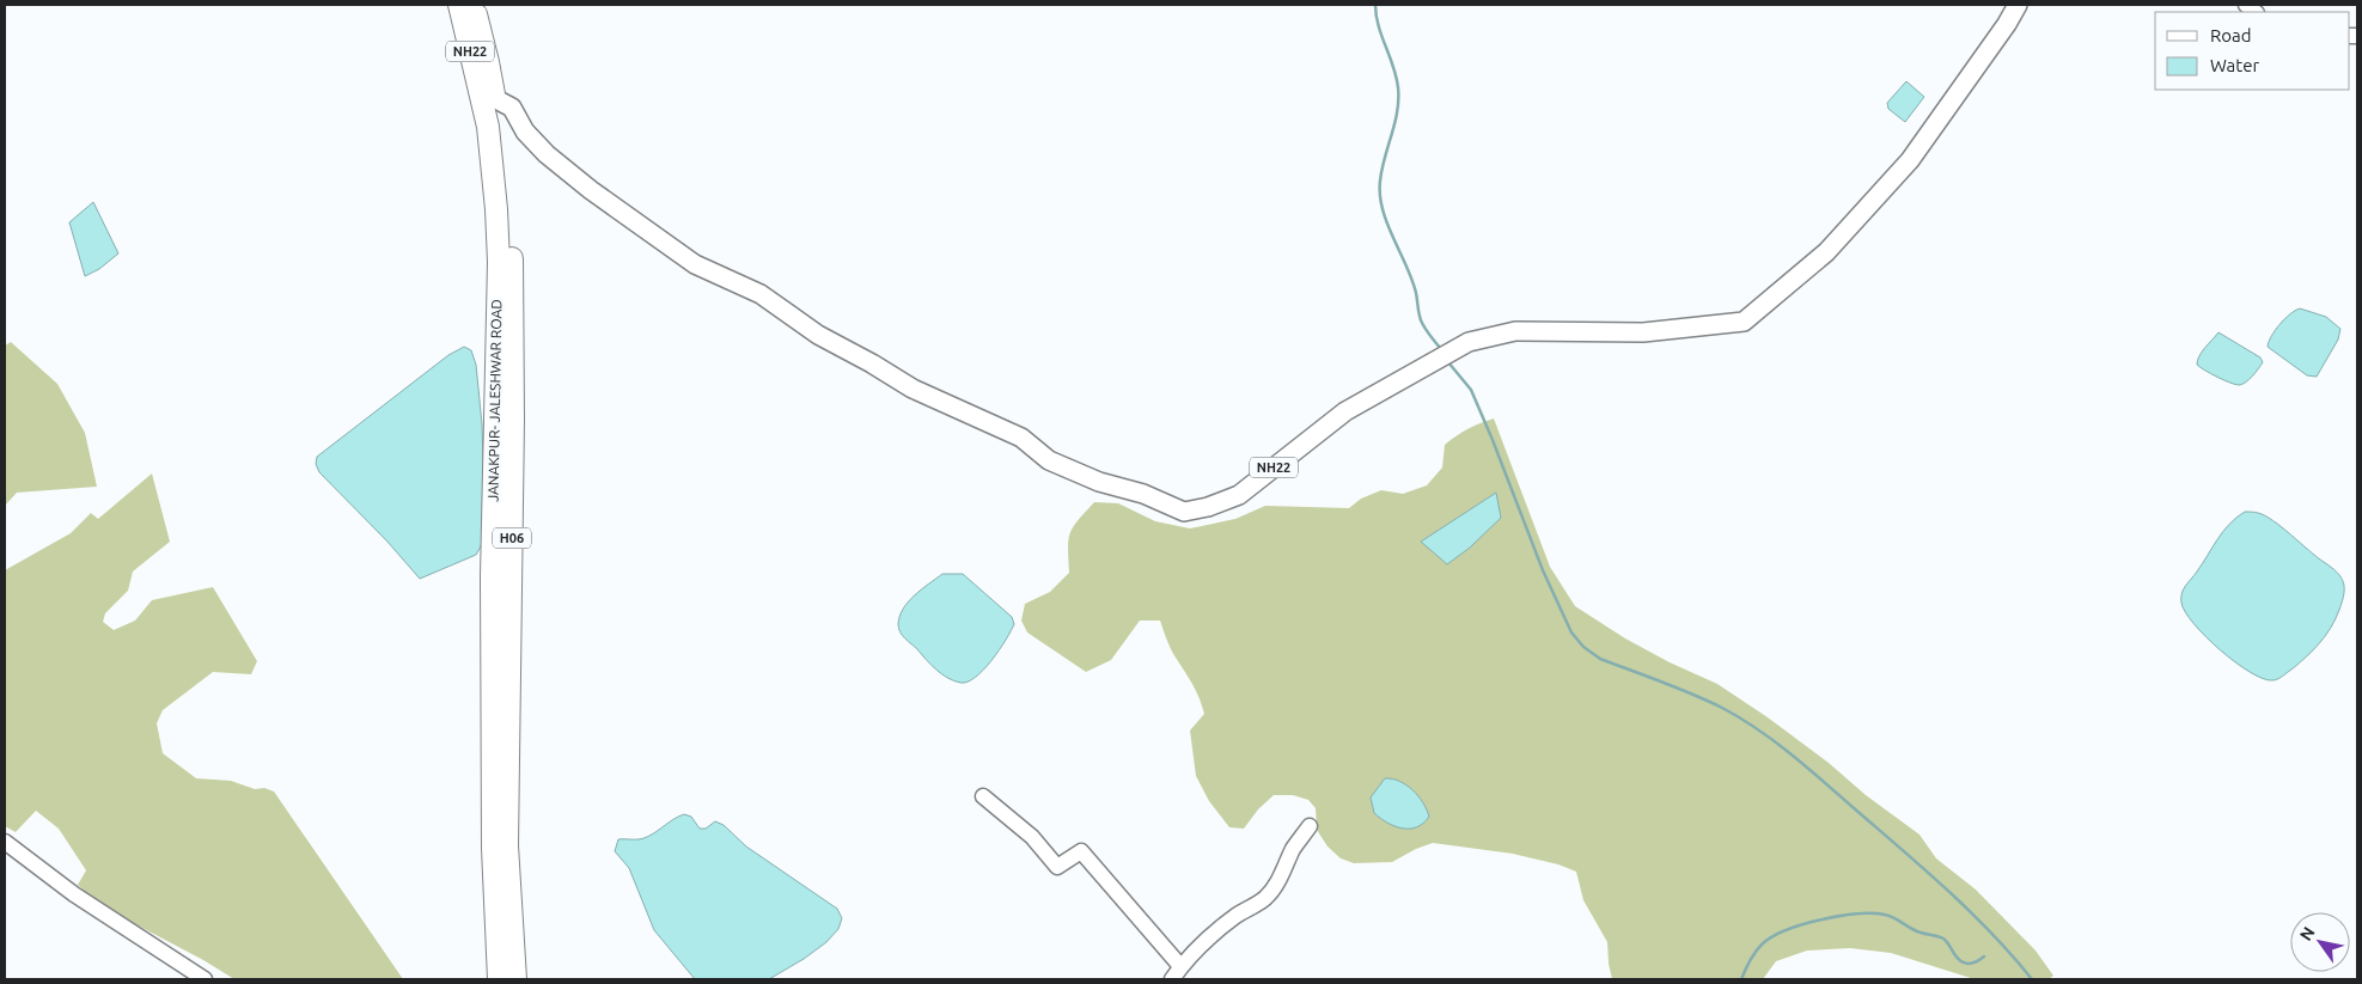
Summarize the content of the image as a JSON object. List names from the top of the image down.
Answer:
{
  "streets": {
    "highway": ["NH22", "JANAKPUR- JALESHWAR ROAD", "H06"]
  },
  "crossings": [
    ["NH22", "JANAKPUR- JALESHWAR ROAD"]
  ],
  "legend": ["Road", "Water"],
  "north": "top left"
}
